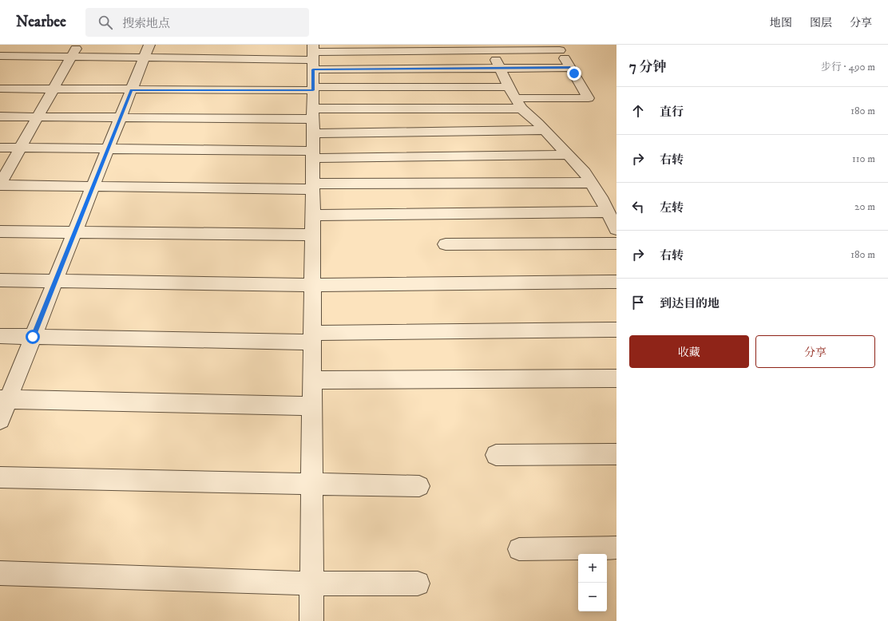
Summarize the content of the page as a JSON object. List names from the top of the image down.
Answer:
{
  "page": {
    "header": "Nearbee",
    "search": "搜索地点",
    "nav": ["地图", "图层", "分享"],
    "heading": ["7 分钟", "步行 · 490 m"],
    "list": [
      ["直行", "180 m"],
      ["右转", "110 m"],
      ["左转", "20 m"],
      ["右转", "180 m"],
      "到达目的地"
    ],
    "buttons": ["收藏", "分享"],
    "map_buttons": ["+", "−"]
  }
}
